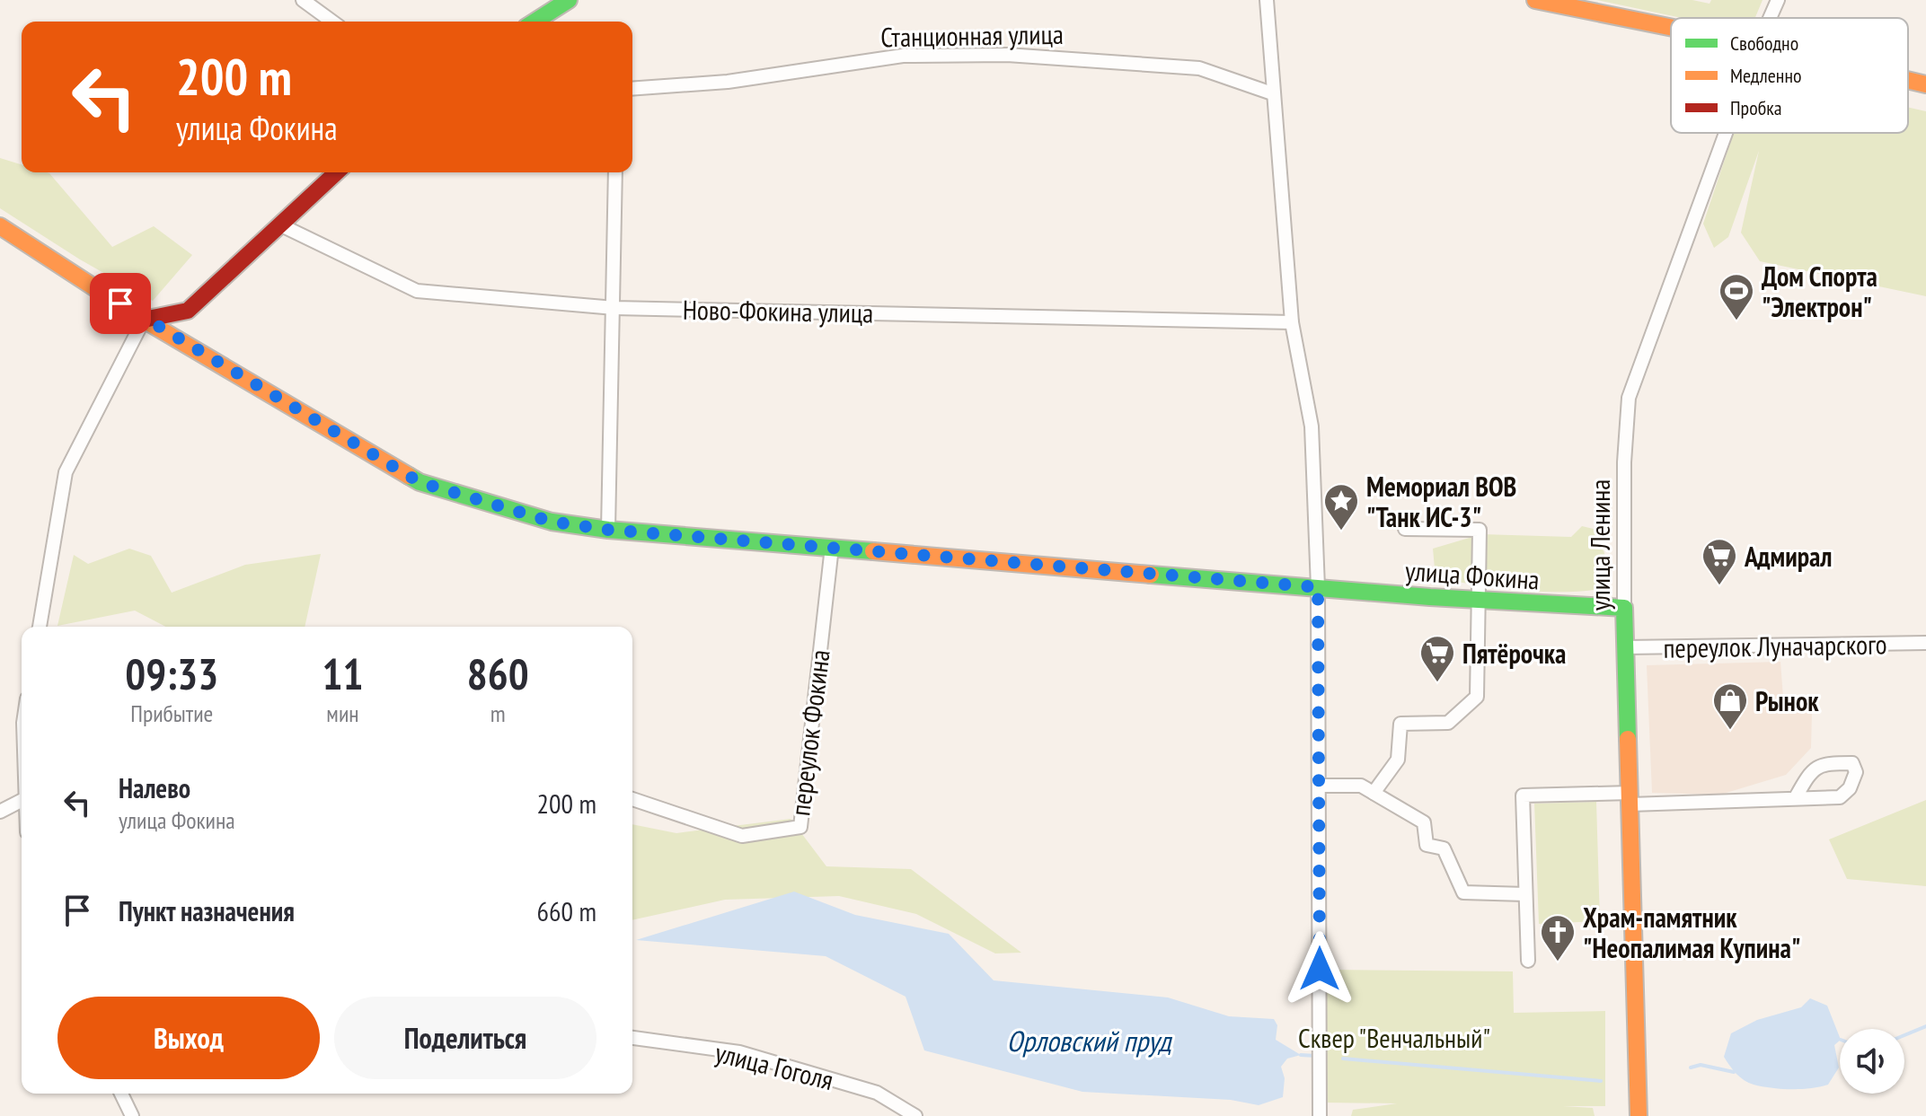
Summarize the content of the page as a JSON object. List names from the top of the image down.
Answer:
{
  "streets": {
    "main road": ["улица Ленина", "улица Фокина"],
    "street": [
      "Станционная улица",
      "Ново-Фокина улица",
      "переулок Луначарского",
      "переулок Фокина",
      "улица Гоголя"
    ]
  },
  "crossings": [
    ["улица Ленина", "улица Фокина"],
    ["улица Ленина", "переулок Луначарского"],
    ["улица Фокина", "переулок Фокина"]
  ],
  "water": ["Орловский пруд"],
  "parks": ["Сквер \"Венчальный\""],
  "places": {
    "sports": ["Дом Спорта \"Электрон\""],
    "place": ["Мемориал ВОВ \"Танк ИС-3\""],
    "supermarket": ["Адмирал", "Пятёрочка"],
    "shop": ["Рынок"],
    "church": ["Храм-памятник \"Неопалимая Купина\""]
  },
  "legend": ["Свободно", "Медленно", "Пробка"],
  "page": {
    "turn": ["200 m", "улица Фокина"],
    "eta": [
      "09:33",
      "Прибытие",
      "11",
      "мин",
      "860",
      "m"
    ],
    "list": [
      {
        "name": "Налево",
        "note": "улица Фокина",
        "value": "200 m"
      },
      {
        "name": "Пункт назначения",
        "value": "660 m"
      }
    ],
    "buttons": ["Выход", "Поделиться"]
  }
}
